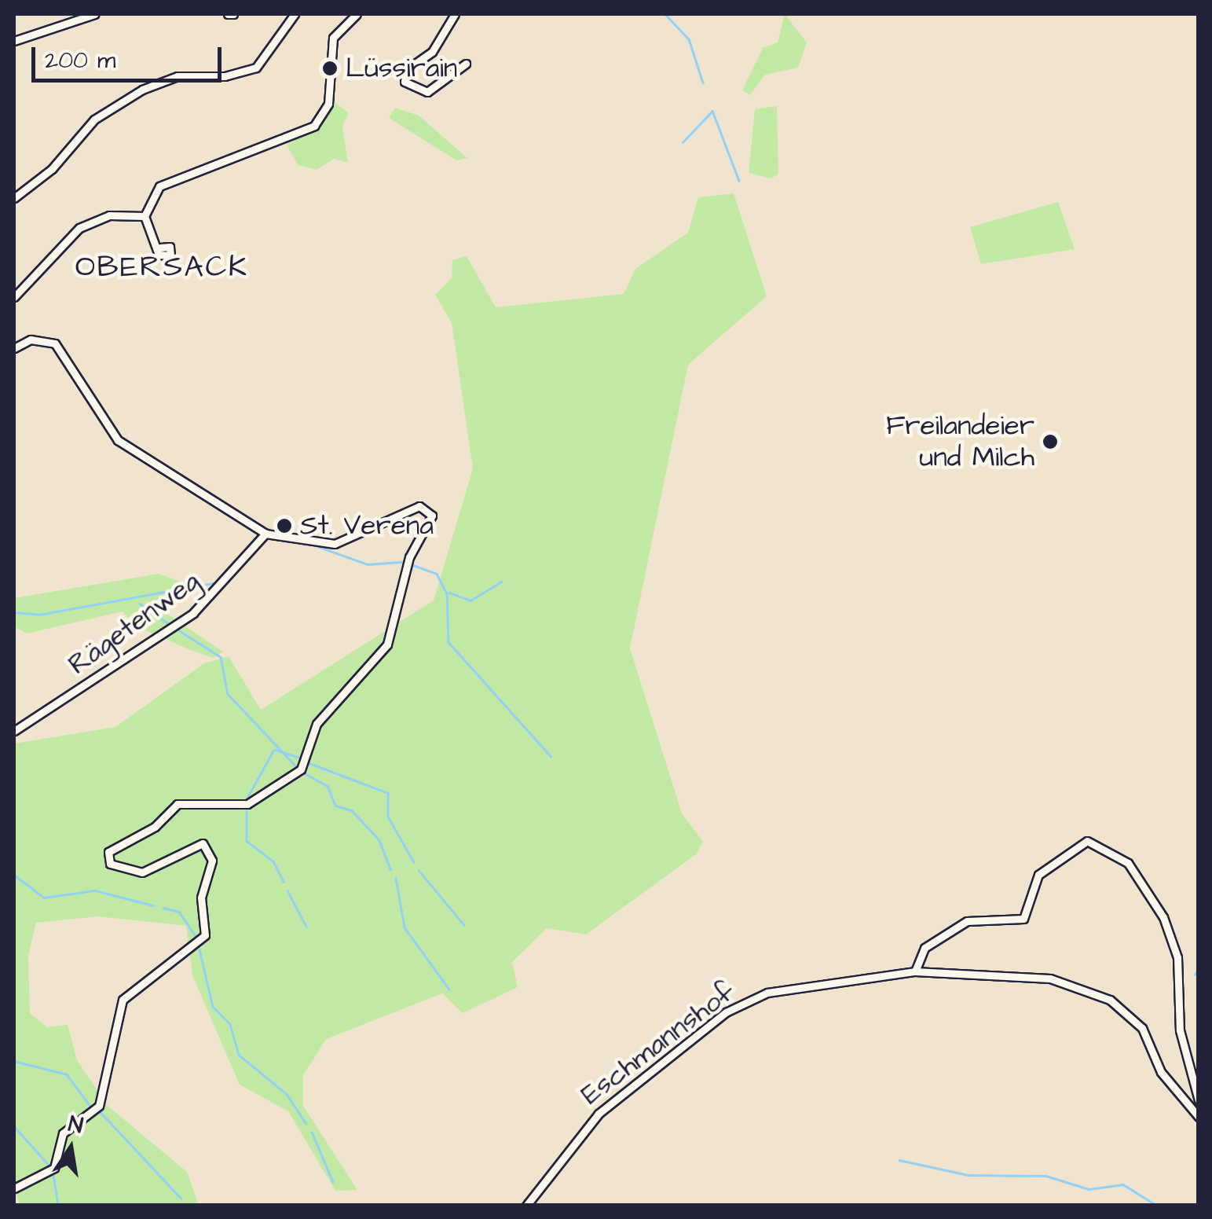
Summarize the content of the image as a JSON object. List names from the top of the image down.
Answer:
{
  "streets": {
    "street": ["Rägetenweg", "Eschmannshof"]
  },
  "districts": ["OBERSACK"],
  "places": ["Lüssirain", "Freilandeier und Milch", "St. Verena"],
  "scale_bar": "200 m",
  "north": "top"
}
